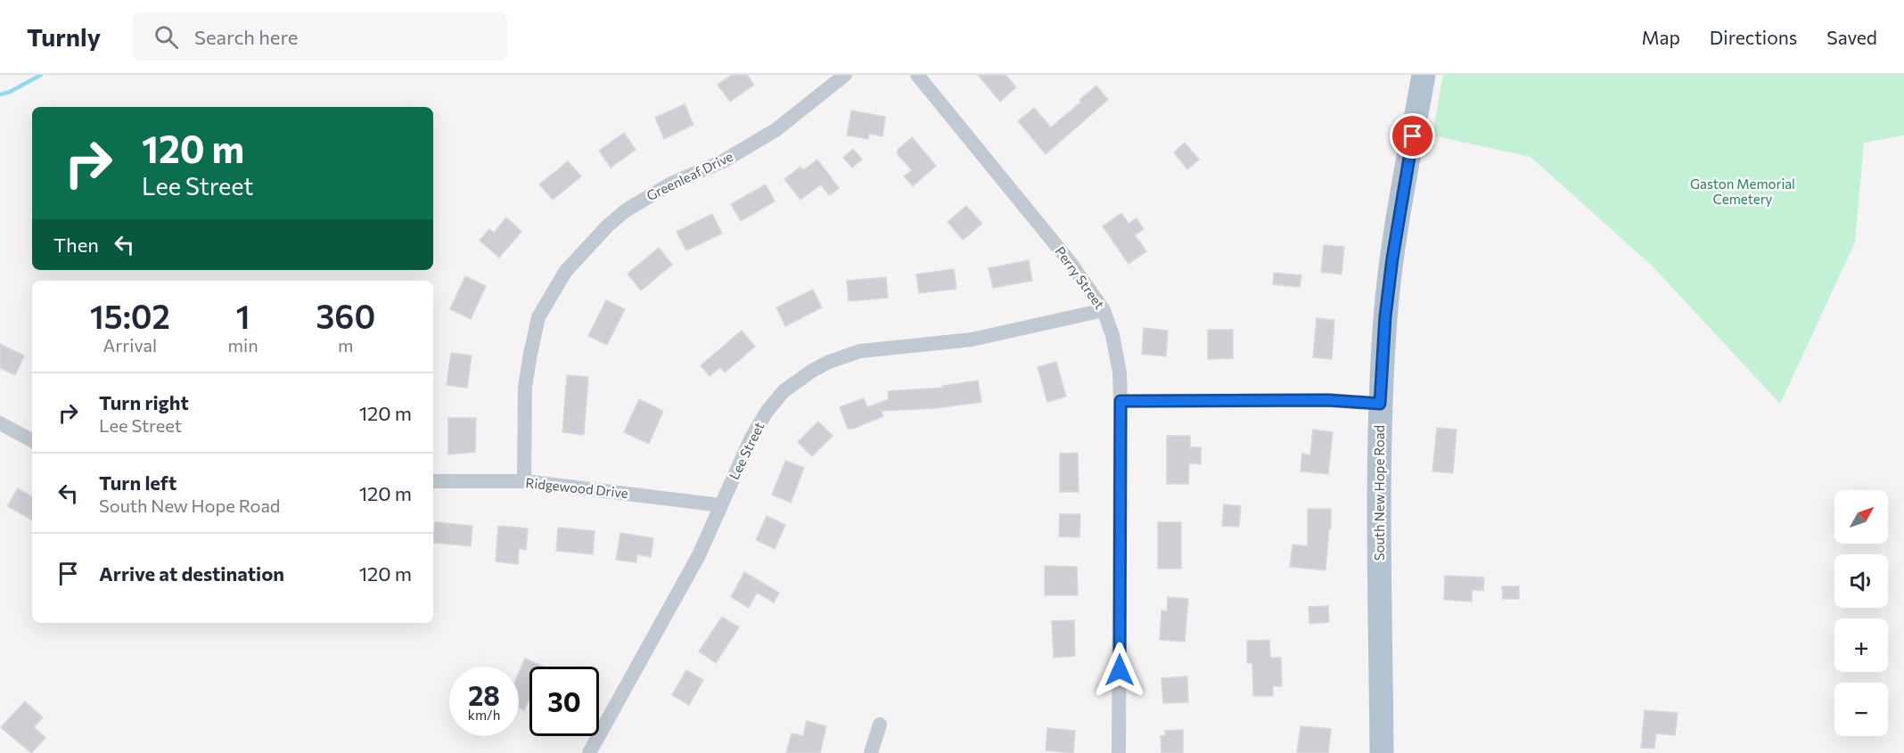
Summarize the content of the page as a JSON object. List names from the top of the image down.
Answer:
{
  "streets": {
    "main road": ["South New Hope Road"],
    "street": [
      "Greenleaf Drive",
      "Perry Street",
      "Lee Street",
      "Ridgewood Drive"
    ]
  },
  "crossings": [
    ["Greenleaf Drive", "Ridgewood Drive"],
    ["Perry Street", "Lee Street"],
    ["Lee Street", "Ridgewood Drive"]
  ],
  "parks": ["Gaston Memorial Cemetery"],
  "north": "top right",
  "page": {
    "header": "Turnly",
    "search": "Search here",
    "nav": ["Map", "Directions", "Saved"],
    "turn": ["120 m", "Lee Street"],
    "then": "Then",
    "eta": [
      "15:02",
      "Arrival",
      "1",
      "min",
      "360",
      "m"
    ],
    "list": [
      {
        "name": "Turn right",
        "note": "Lee Street",
        "value": "120 m"
      },
      {
        "name": "Turn left",
        "note": "South New Hope Road",
        "value": "120 m"
      },
      {
        "name": "Arrive at destination",
        "value": "120 m"
      }
    ],
    "map_buttons": ["+", "−"],
    "speed": "28 km/h",
    "limit": "30"
  }
}
